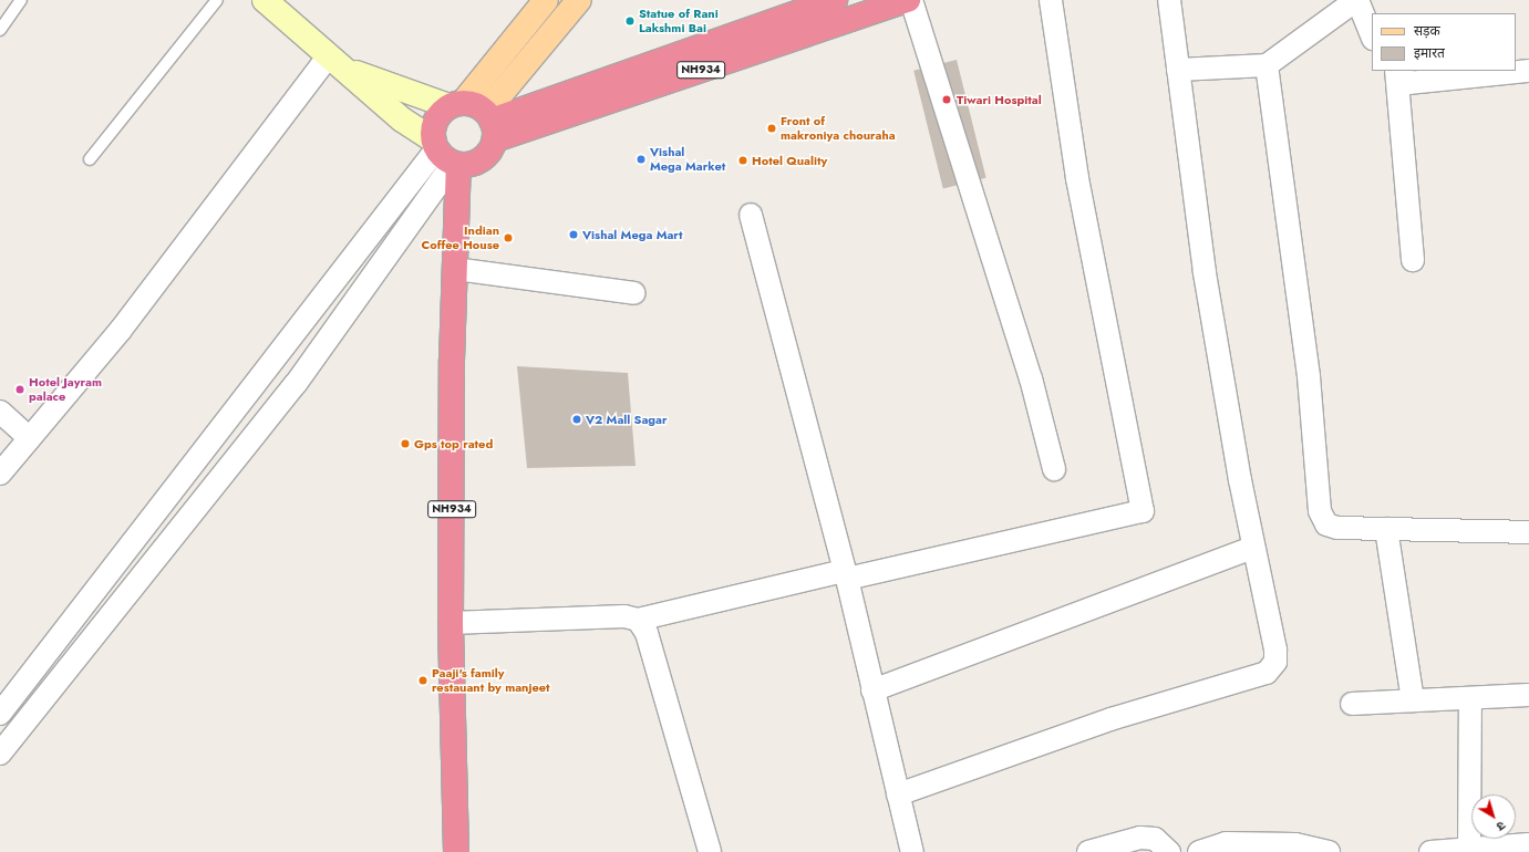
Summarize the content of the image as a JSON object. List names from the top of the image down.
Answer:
{
  "streets": {
    "highway": ["NH934"]
  },
  "places": [
    "Statue of Rani Lakshmi Bai",
    "Tiwari Hospital",
    "Front of makroniya chouraha",
    "Vishal Mega Market",
    "Hotel Quality",
    "Vishal Mega Mart",
    "Indian Coffee House",
    "Hotel Jayram palace",
    "V2 Mall Sagar",
    "Gps top rated",
    "Paaji's family restauant by manjeet"
  ],
  "legend": ["सड़क", "इमारत"],
  "north": "bottom right"
}
